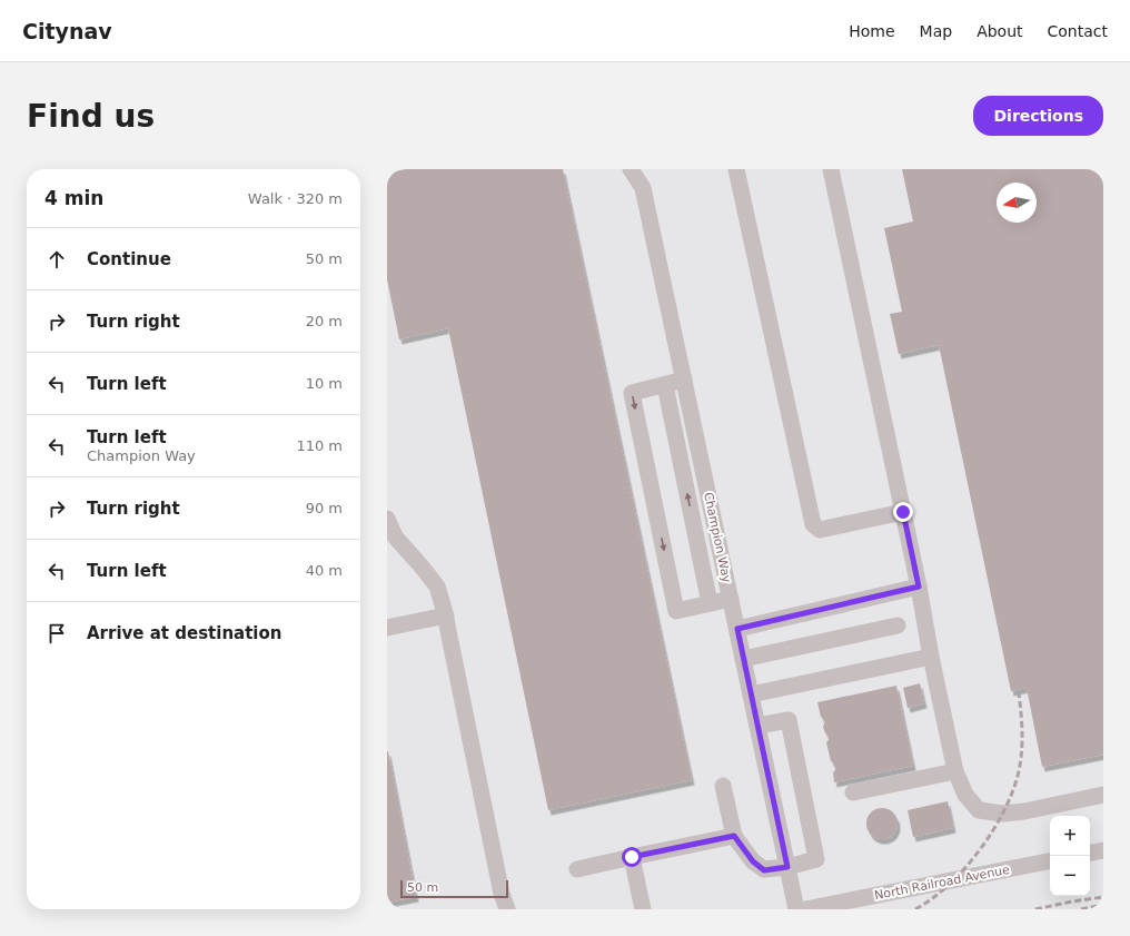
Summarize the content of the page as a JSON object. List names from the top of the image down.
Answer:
{
  "streets": {
    "street": ["Champion Way", "North Railroad Avenue"]
  },
  "scale_bar": "50 m",
  "north": "left",
  "page": {
    "header": "Citynav",
    "nav": [
      "Home",
      "Map",
      "About",
      "Contact"
    ],
    "buttons": "Directions",
    "title": "Find us",
    "heading": ["4 min", "Walk · 320 m"],
    "list": [
      ["Continue", "50 m"],
      ["Turn right", "20 m"],
      ["Turn left", "10 m"],
      ["Turn left", "Champion Way", "110 m"],
      ["Turn right", "90 m"],
      ["Turn left", "40 m"],
      "Arrive at destination"
    ],
    "map_buttons": ["+", "−"],
    "scale": "50 m"
  }
}
